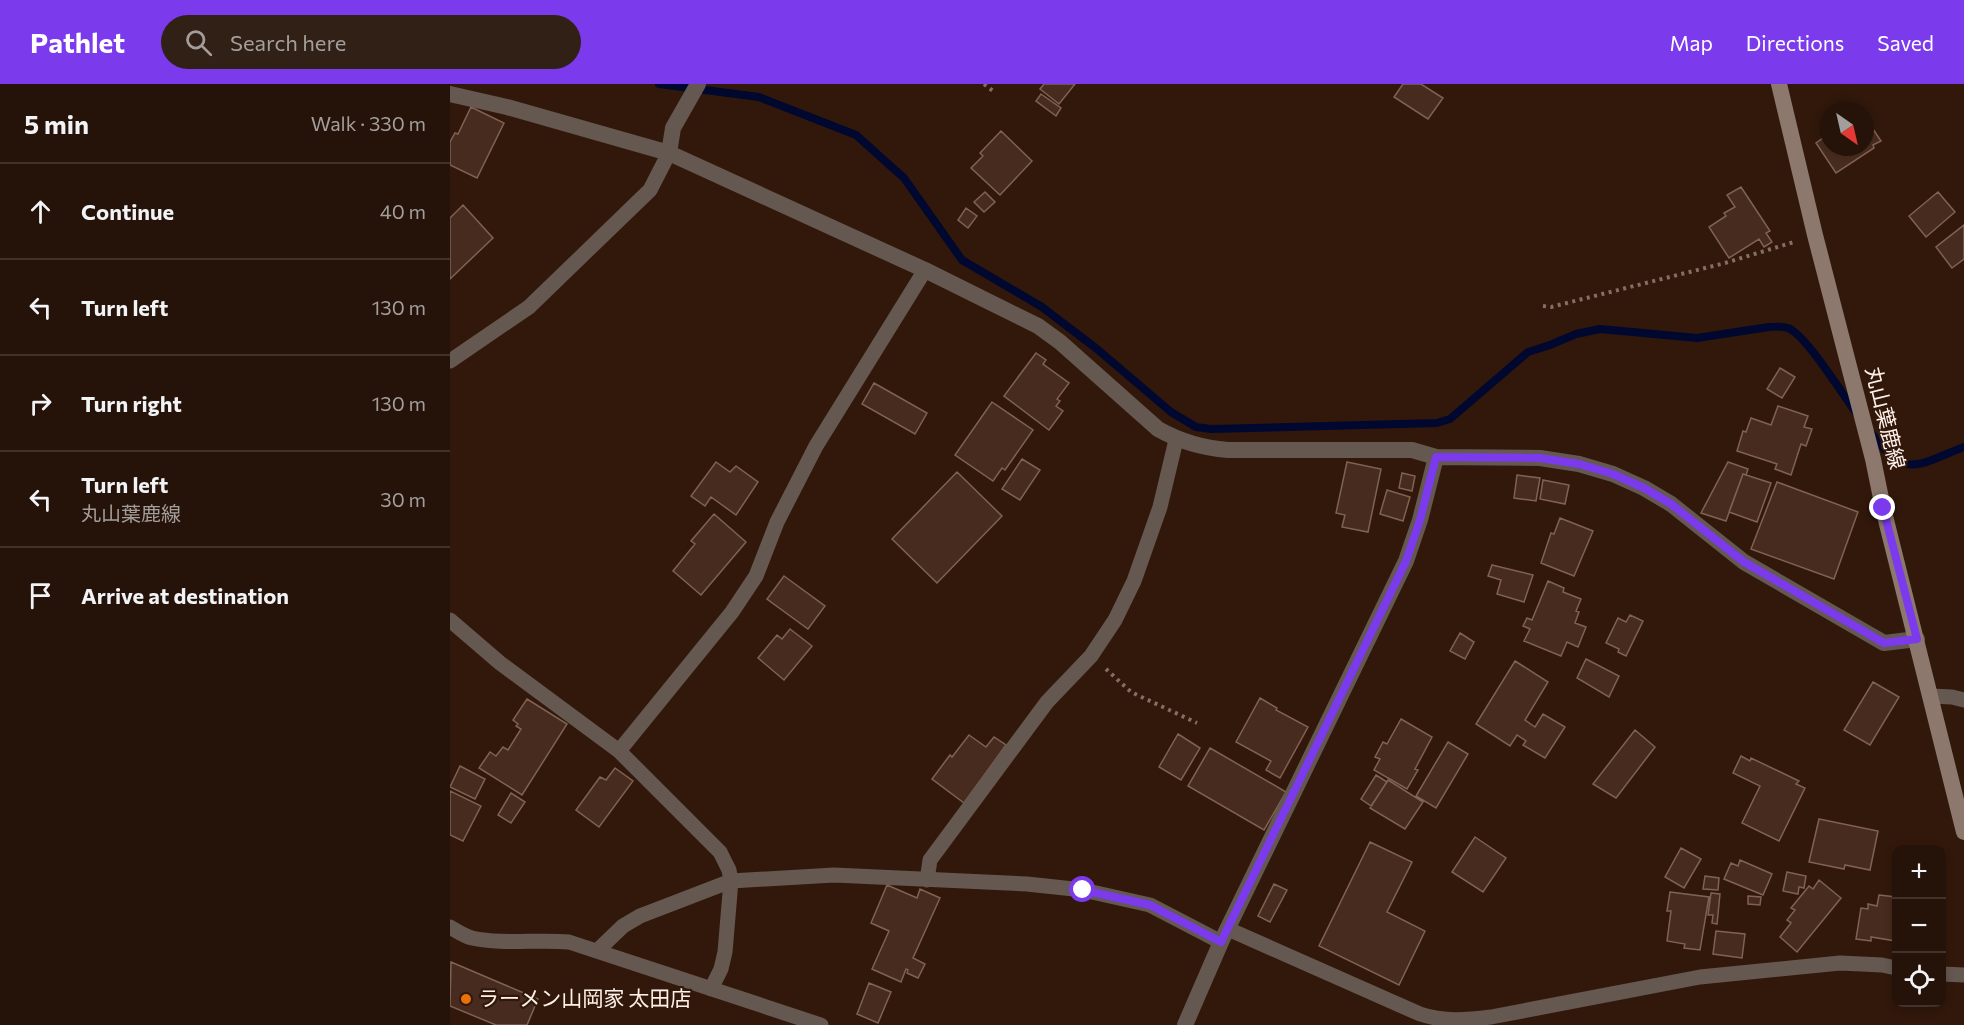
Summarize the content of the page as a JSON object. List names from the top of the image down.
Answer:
{
  "streets": {
    "main road": ["丸山葉鹿線"]
  },
  "places": ["ラーメン山岡家 太田店"],
  "north": "bottom right",
  "page": {
    "header": "Pathlet",
    "search": "Search here",
    "nav": ["Map", "Directions", "Saved"],
    "heading": ["5 min", "Walk · 330 m"],
    "list": [
      ["Continue", "40 m"],
      ["Turn left", "130 m"],
      ["Turn right", "130 m"],
      ["Turn left", "丸山葉鹿線", "30 m"],
      "Arrive at destination"
    ],
    "map_buttons": ["+", "−"]
  }
}
